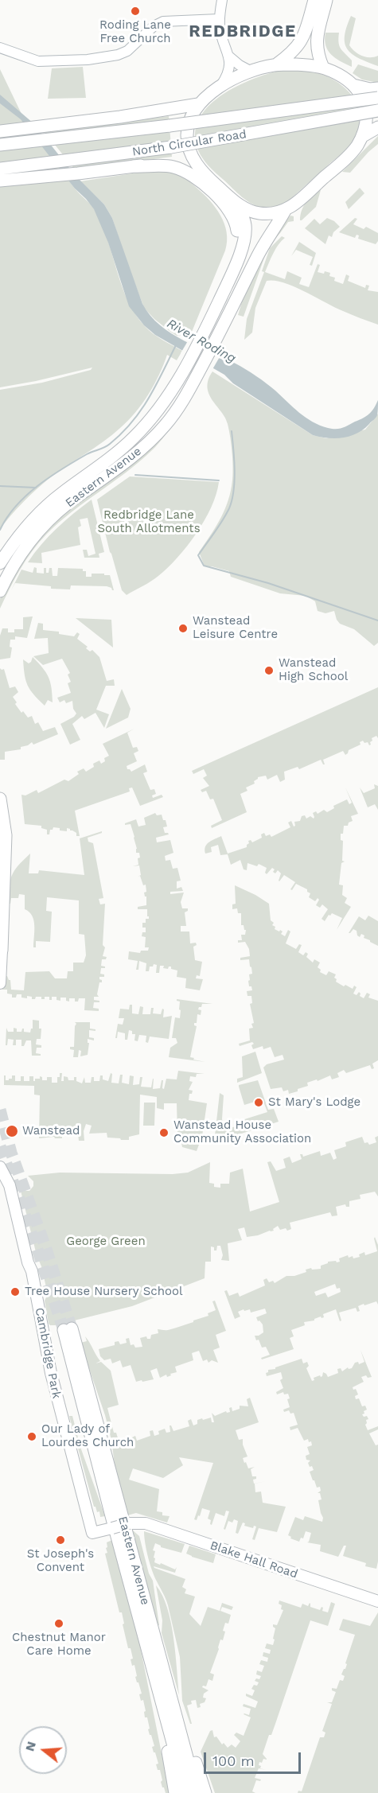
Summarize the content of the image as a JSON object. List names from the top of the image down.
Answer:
{
  "streets": {
    "highway": ["North Circular Road", "Eastern Avenue"],
    "main road": ["Cambridge Park", "Blake Hall Road"]
  },
  "crossings": [
    ["Cambridge Park", "Blake Hall Road"]
  ],
  "districts": ["REDBRIDGE"],
  "water": ["River Roding"],
  "parks": ["Redbridge Lane South Allotments", "George Green"],
  "places": [
    "Roding Lane Free Church",
    "Wanstead Leisure Centre",
    "Wanstead High School",
    "St Mary's Lodge",
    "Wanstead",
    "Wanstead House Community Association",
    "Tree House Nursery School",
    "Our Lady of Lourdes Church",
    "St Joseph's Convent",
    "Chestnut Manor Care Home"
  ],
  "scale_bar": "100 m",
  "north": "left"
}
